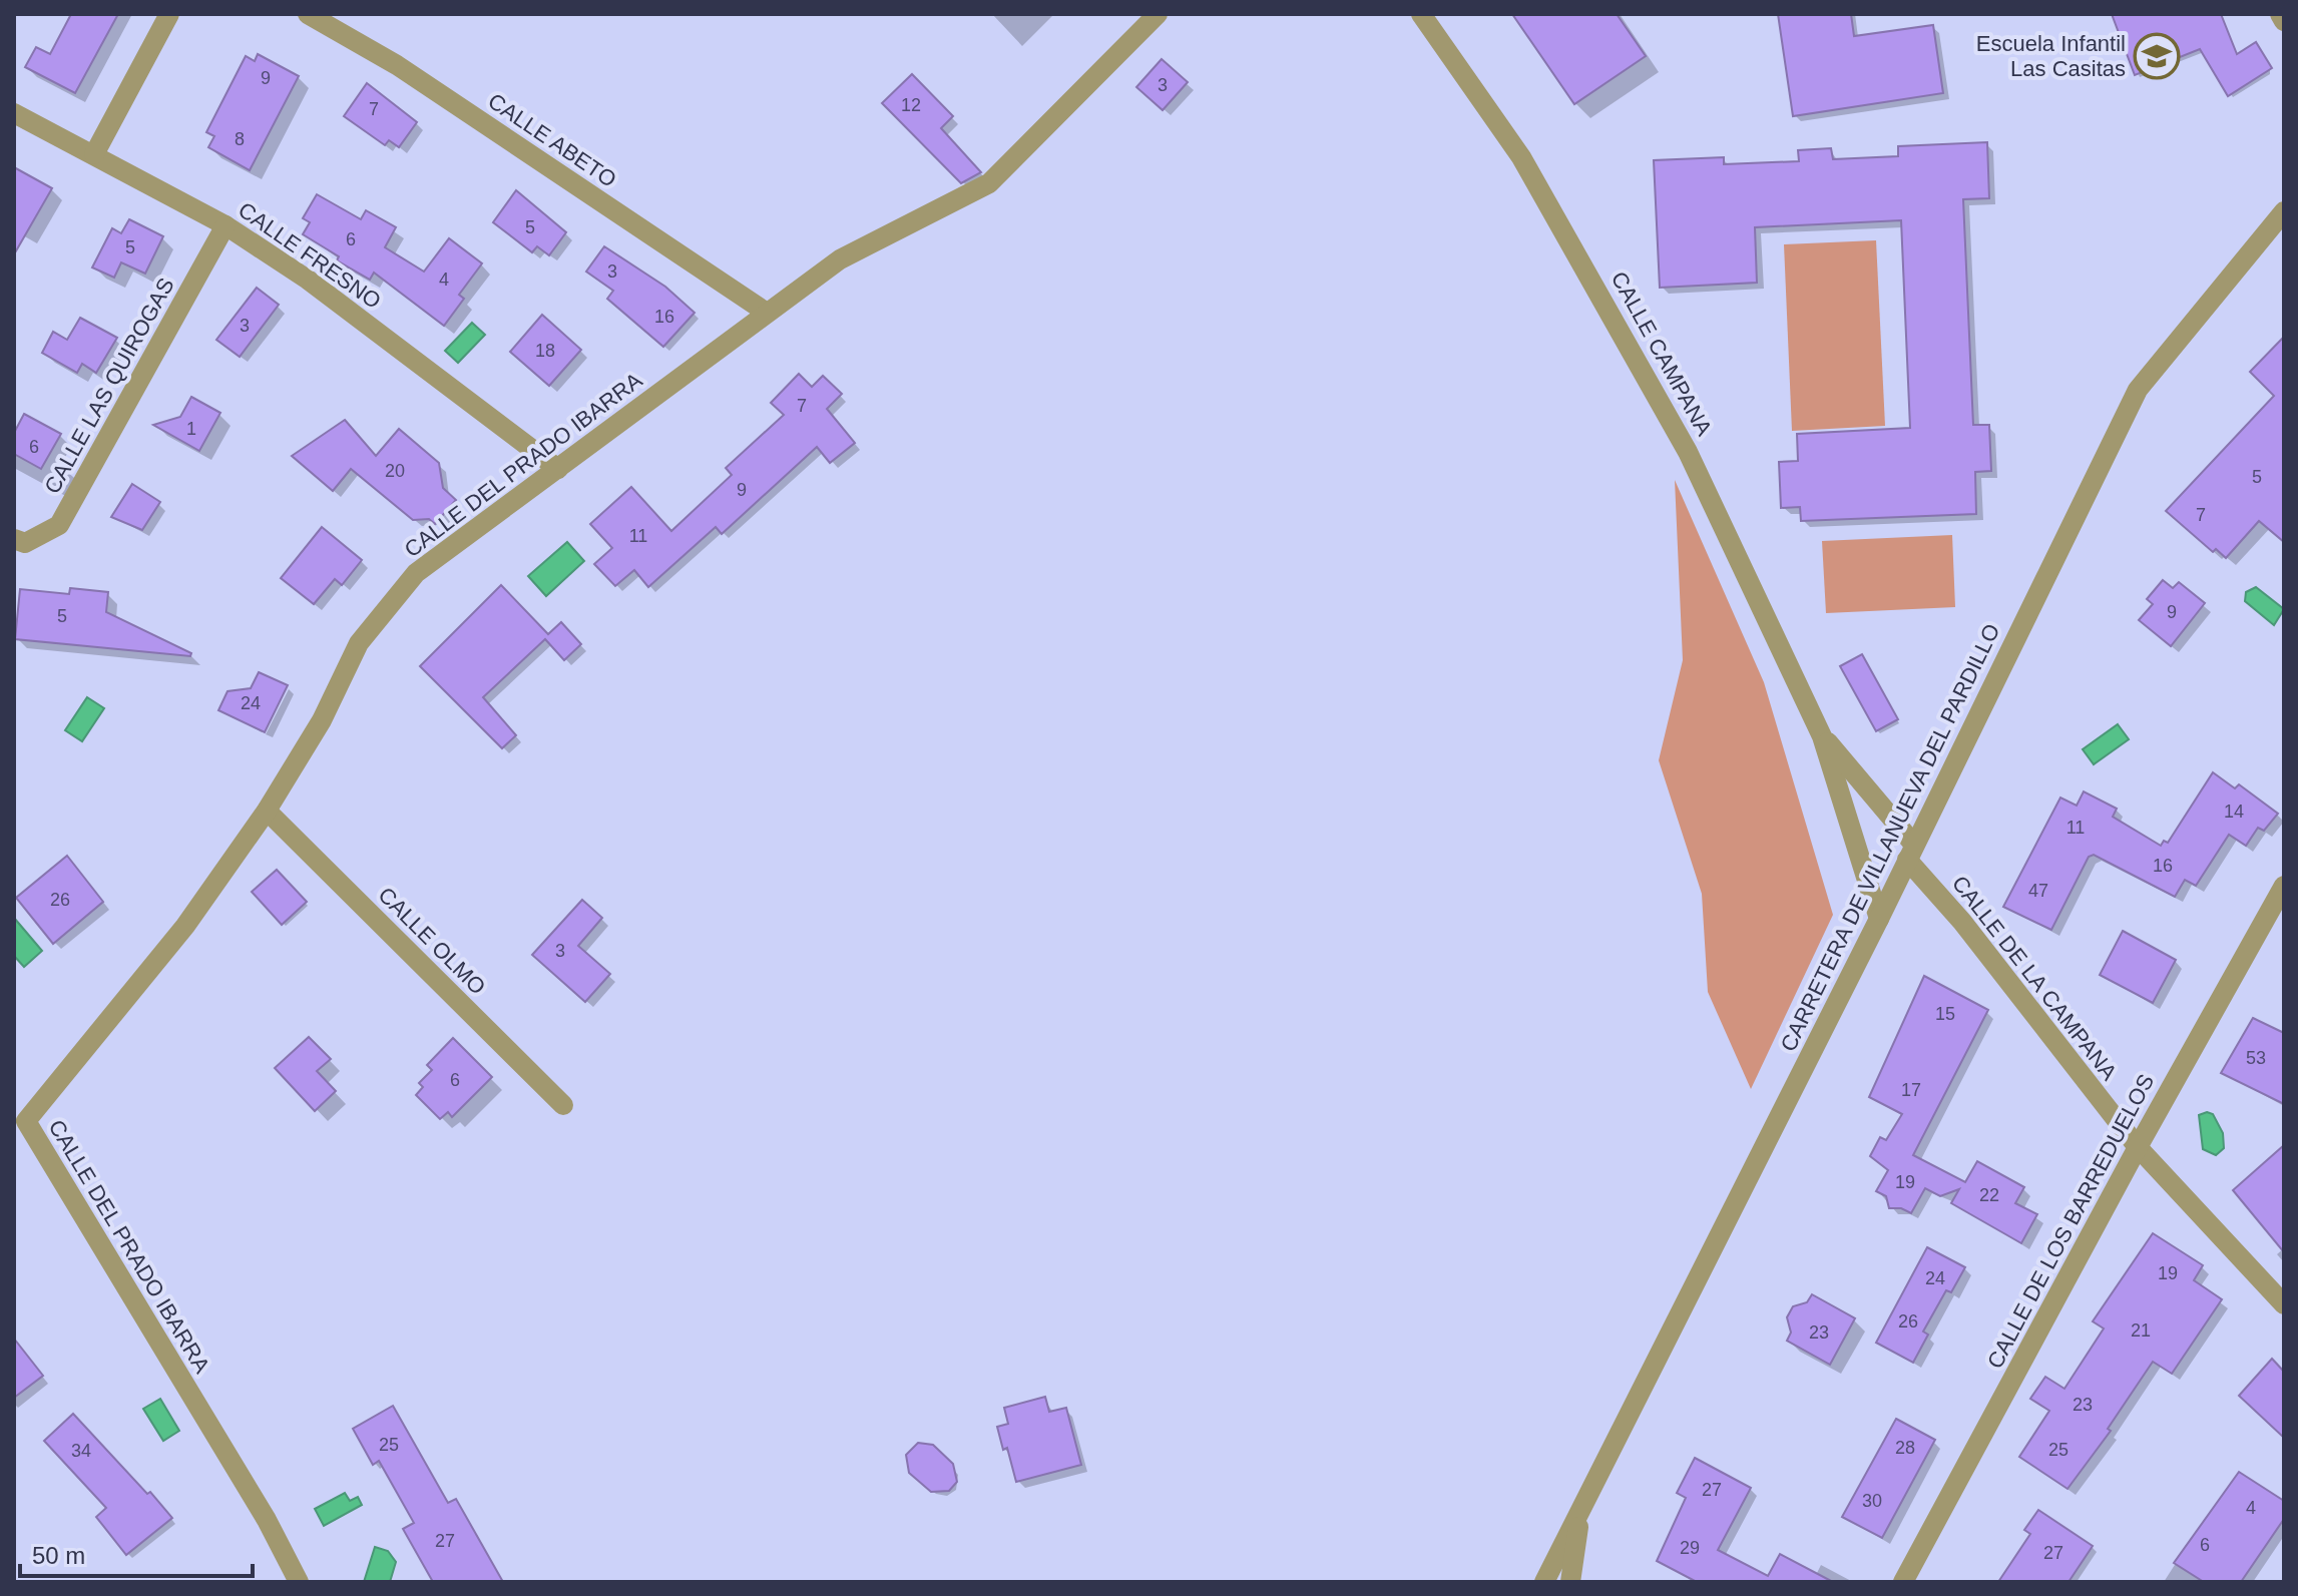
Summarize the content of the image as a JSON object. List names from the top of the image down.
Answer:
{
  "streets": {
    "street": [
      "CALLE ABETO",
      "CALLE FRESNO",
      "CALLE CAMPANA",
      "CALLE LAS QUIROGAS",
      "CALLE DEL PRADO IBARRA",
      "CARRETERA DE VILLANUEVA DEL PARDILLO",
      "CALLE OLMO",
      "CALLE DE LA CAMPANA",
      "CALLE DE LOS BARREDUELOS"
    ]
  },
  "crossings": [
    ["CALLE ABETO", "CALLE DEL PRADO IBARRA"],
    ["CALLE FRESNO", "CALLE LAS QUIROGAS"],
    ["CALLE FRESNO", "CALLE DEL PRADO IBARRA"],
    ["CALLE CAMPANA", "CALLE DE LA CAMPANA"],
    ["CALLE DEL PRADO IBARRA", "CALLE OLMO"],
    ["CARRETERA DE VILLANUEVA DEL PARDILLO", "CALLE DE LA CAMPANA"],
    ["CALLE DE LA CAMPANA", "CALLE DE LOS BARREDUELOS"]
  ],
  "places": {
    "school or university": ["Escuela Infantil Las Casitas"]
  },
  "house_numbers": [
    "9",
    "3",
    "12",
    "7",
    "8",
    "5",
    "6",
    "5",
    "3",
    "4",
    "16",
    "3",
    "18",
    "7",
    "1",
    "6",
    "20",
    "5",
    "9",
    "7",
    "11",
    "9",
    "5",
    "24",
    "14",
    "11",
    "16",
    "47",
    "26",
    "3",
    "15",
    "53",
    "6",
    "17",
    "19",
    "22",
    "19",
    "24",
    "26",
    "21",
    "23",
    "23",
    "25",
    "28",
    "25",
    "34",
    "27",
    "30",
    "4",
    "27",
    "6",
    "29",
    "27"
  ],
  "scale_bar": "50 m"
}
